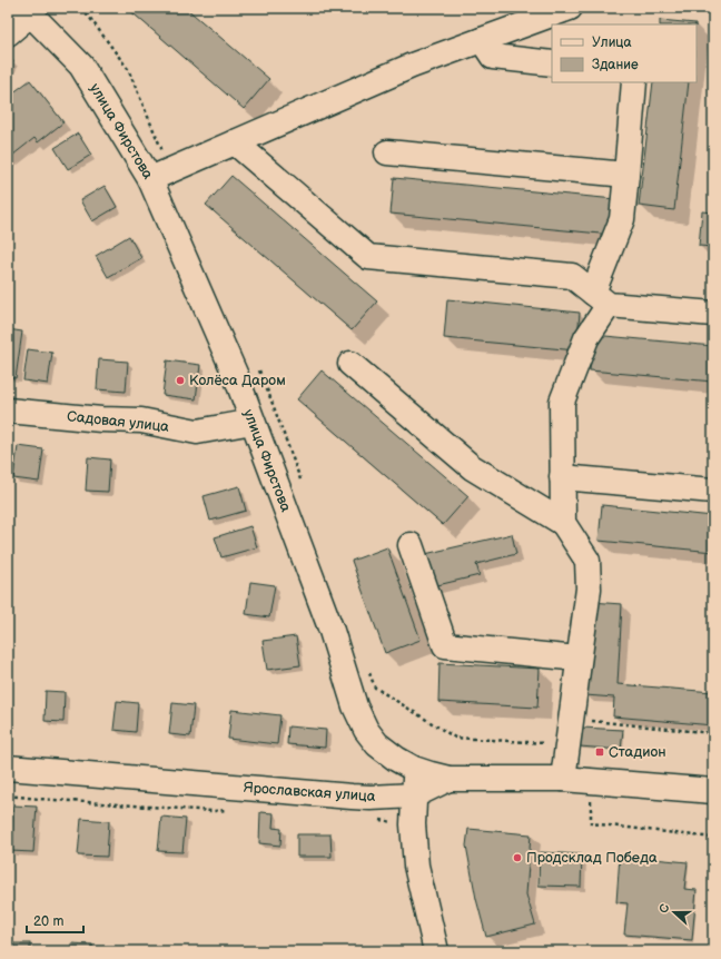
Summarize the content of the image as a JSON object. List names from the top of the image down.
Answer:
{
  "streets": {
    "main road": ["улица Фирстова", "Садовая улица", "Ярославская улица"]
  },
  "crossings": [
    ["улица Фирстова", "Садовая улица"],
    ["улица Фирстова", "Ярославская улица"]
  ],
  "places": {
    "other": ["Колёса Даром", "Продсклад Победа"],
    "transit": ["Стадион"]
  },
  "legend": ["Улица", "Здание"],
  "scale_bar": "20 m",
  "north": "left"
}
